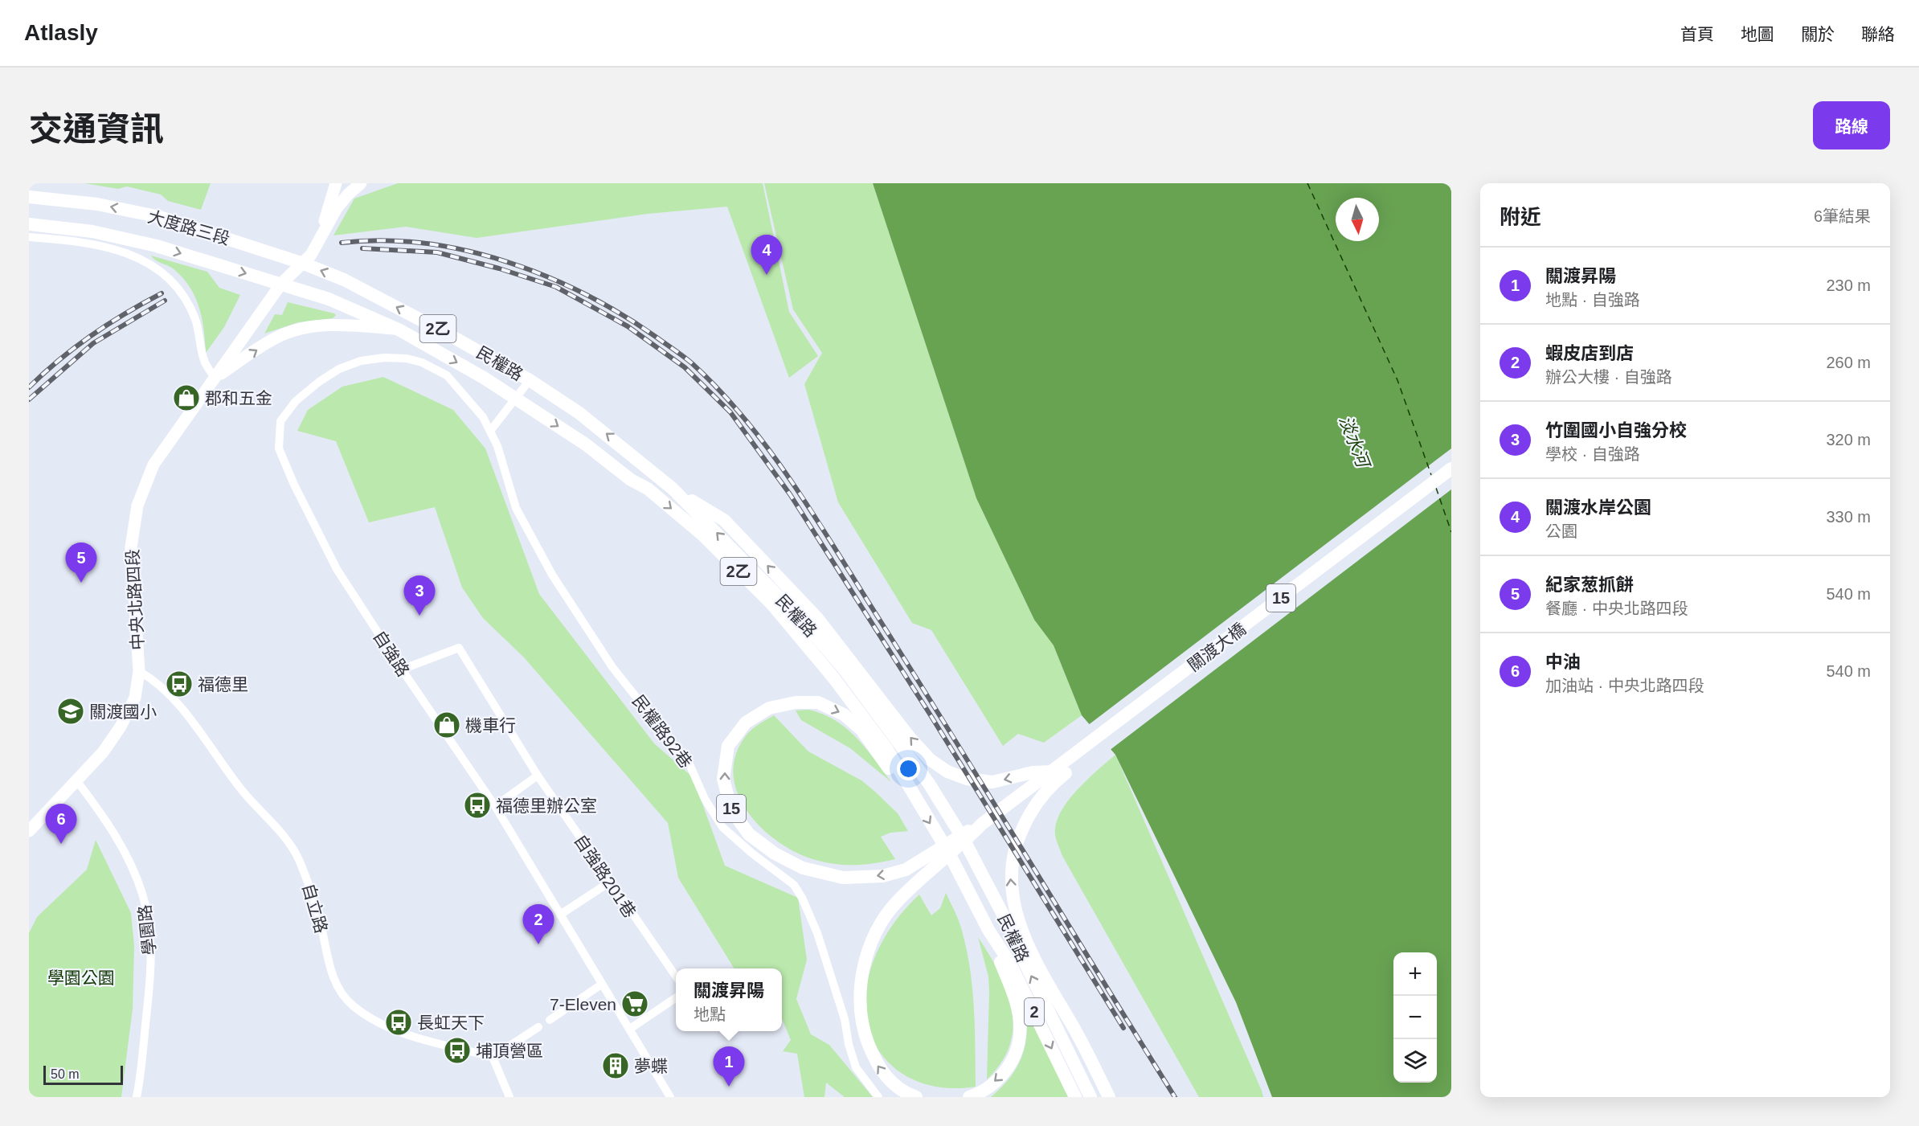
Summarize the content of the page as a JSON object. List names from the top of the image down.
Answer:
{
  "streets": {
    "main road": [
      "大度路三段",
      "2乙",
      "民權路",
      "15",
      "關渡大橋",
      "2"
    ],
    "street": [
      "中央北路四段",
      "自強路",
      "民權路92巷",
      "自強路201巷",
      "自立路",
      "學園路"
    ]
  },
  "crossings": [
    ["大度路三段", "民權路"],
    ["大度路三段", "中央北路四段"],
    ["民權路", "關渡大橋"],
    ["中央北路四段", "自立路"],
    ["中央北路四段", "學園路"],
    ["自強路", "民權路92巷"],
    ["自強路", "自強路201巷"]
  ],
  "water": ["淡水河"],
  "parks": ["學園公園"],
  "places": {
    "shop": ["郡和五金", "機車行"],
    "bus stop": [
      "福德里",
      "福德里辦公室",
      "長虹天下",
      "埔頂營區"
    ],
    "school or university": ["關渡國小"],
    "supermarket": ["7-Eleven"],
    "building": ["夢蝶"]
  },
  "scale_bar": "50 m",
  "north": "bottom",
  "page": {
    "header": "Atlasly",
    "nav": [
      "首頁",
      "地圖",
      "關於",
      "聯絡"
    ],
    "title": "交通資訊",
    "buttons": "路線",
    "heading": ["附近", "6筆結果"],
    "pins": [
      "4",
      "5",
      "3",
      "6",
      "2",
      "1"
    ],
    "list": [
      {
        "mark": "1",
        "name": "關渡昇陽",
        "note": "地點 · 自強路",
        "value": "230 m"
      },
      {
        "mark": "2",
        "name": "蝦皮店到店",
        "note": "辦公大樓 · 自強路",
        "value": "260 m"
      },
      {
        "mark": "3",
        "name": "竹圍國小自強分校",
        "note": "學校 · 自強路",
        "value": "320 m"
      },
      {
        "mark": "4",
        "name": "關渡水岸公園",
        "note": "公園",
        "value": "330 m"
      },
      {
        "mark": "5",
        "name": "紀家葱抓餅",
        "note": "餐廳 · 中央北路四段",
        "value": "540 m"
      },
      {
        "mark": "6",
        "name": "中油",
        "note": "加油站 · 中央北路四段",
        "value": "540 m"
      }
    ],
    "map_buttons": ["+", "−"],
    "popup": ["關渡昇陽", "地點"],
    "scale": "50 m"
  }
}
